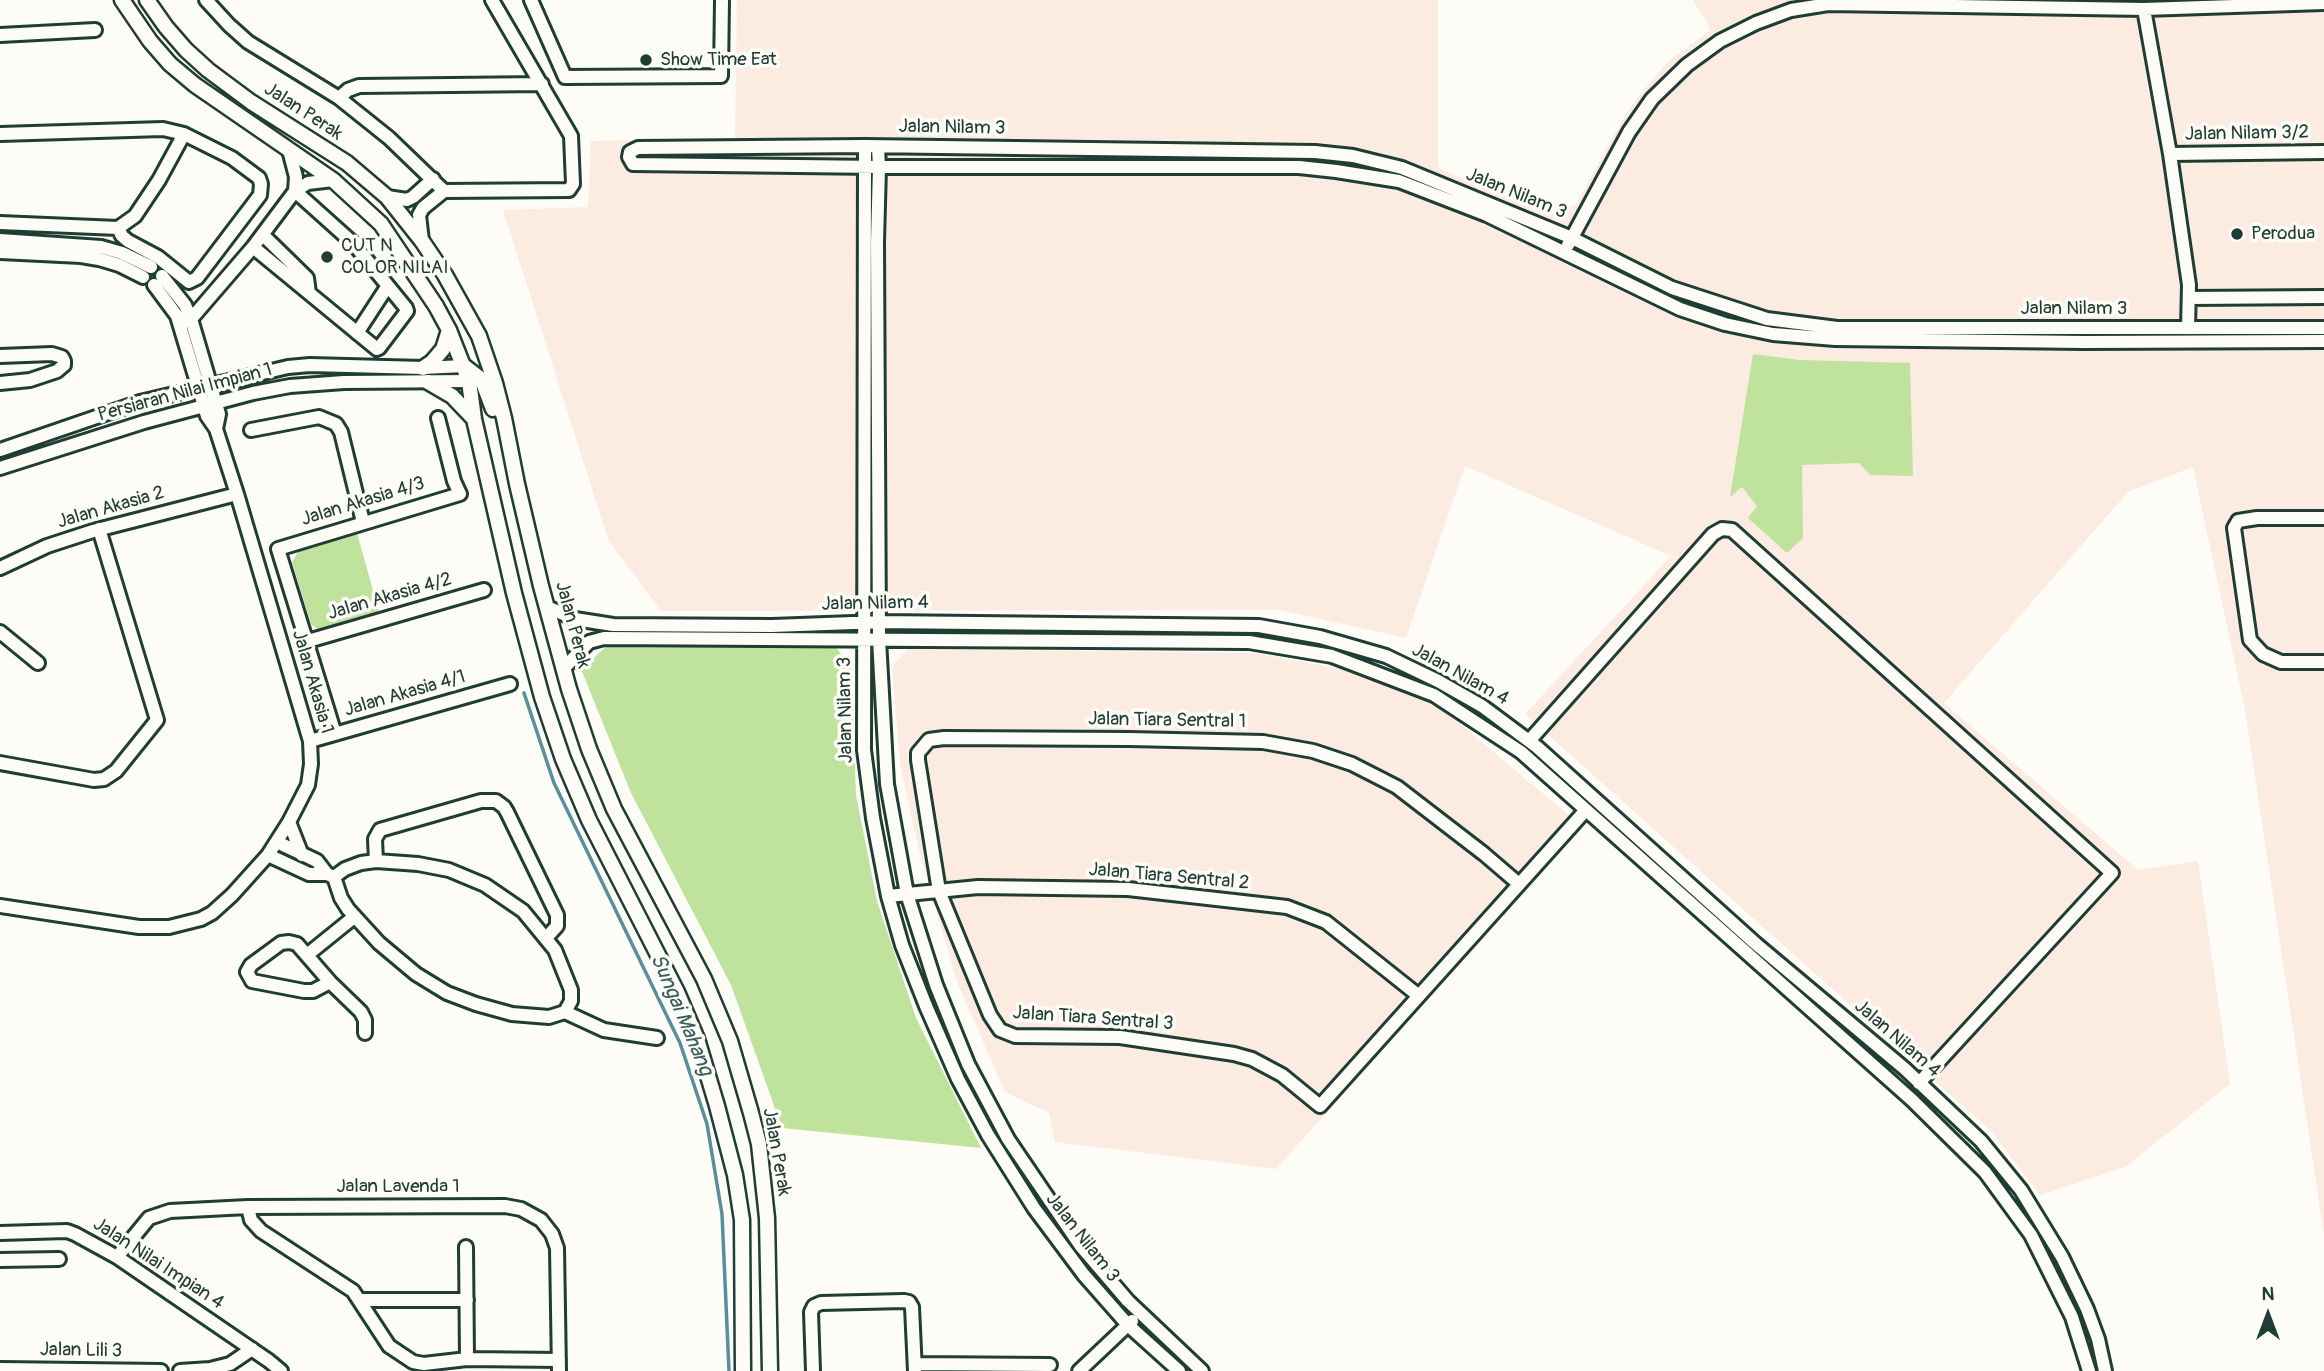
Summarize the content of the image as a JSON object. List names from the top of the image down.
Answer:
{
  "streets": {
    "main road": ["Jalan Perak"],
    "street": [
      "Jalan Nilam 3",
      "Jalan Nilam 3/2",
      "Persiaran Nilai Impian 1",
      "Jalan Akasia 4/3",
      "Jalan Akasia 2",
      "Jalan Akasia 4/2",
      "Jalan Nilam 4",
      "Jalan Akasia 1",
      "Jalan Akasia 4/1",
      "Jalan Tiara Sentral 1",
      "Jalan Tiara Sentral 2",
      "Jalan Tiara Sentral 3",
      "Jalan Lavenda 1",
      "Jalan Nilai Impian 4",
      "Jalan Lili 3"
    ]
  },
  "crossings": [
    ["Jalan Perak", "Persiaran Nilai Impian 1"],
    ["Jalan Perak", "Jalan Nilam 4"],
    ["Jalan Nilam 3", "Jalan Nilam 4"],
    ["Jalan Nilam 3", "Jalan Tiara Sentral 2"],
    ["Persiaran Nilai Impian 1", "Jalan Akasia 1"],
    ["Jalan Akasia 4/3", "Jalan Akasia 4/2"],
    ["Jalan Akasia 2", "Jalan Akasia 1"],
    ["Jalan Akasia 1", "Jalan Akasia 4/1"],
    ["Jalan Tiara Sentral 1", "Jalan Tiara Sentral 2"],
    ["Jalan Tiara Sentral 1", "Jalan Tiara Sentral 3"],
    ["Jalan Tiara Sentral 2", "Jalan Tiara Sentral 3"],
    ["Jalan Lavenda 1", "Jalan Nilai Impian 4"]
  ],
  "water": ["Sungai Mahang"],
  "places": ["Show Time Eat", "Perodua", "CUT N COLOR NILAI"],
  "north": "top"
}
